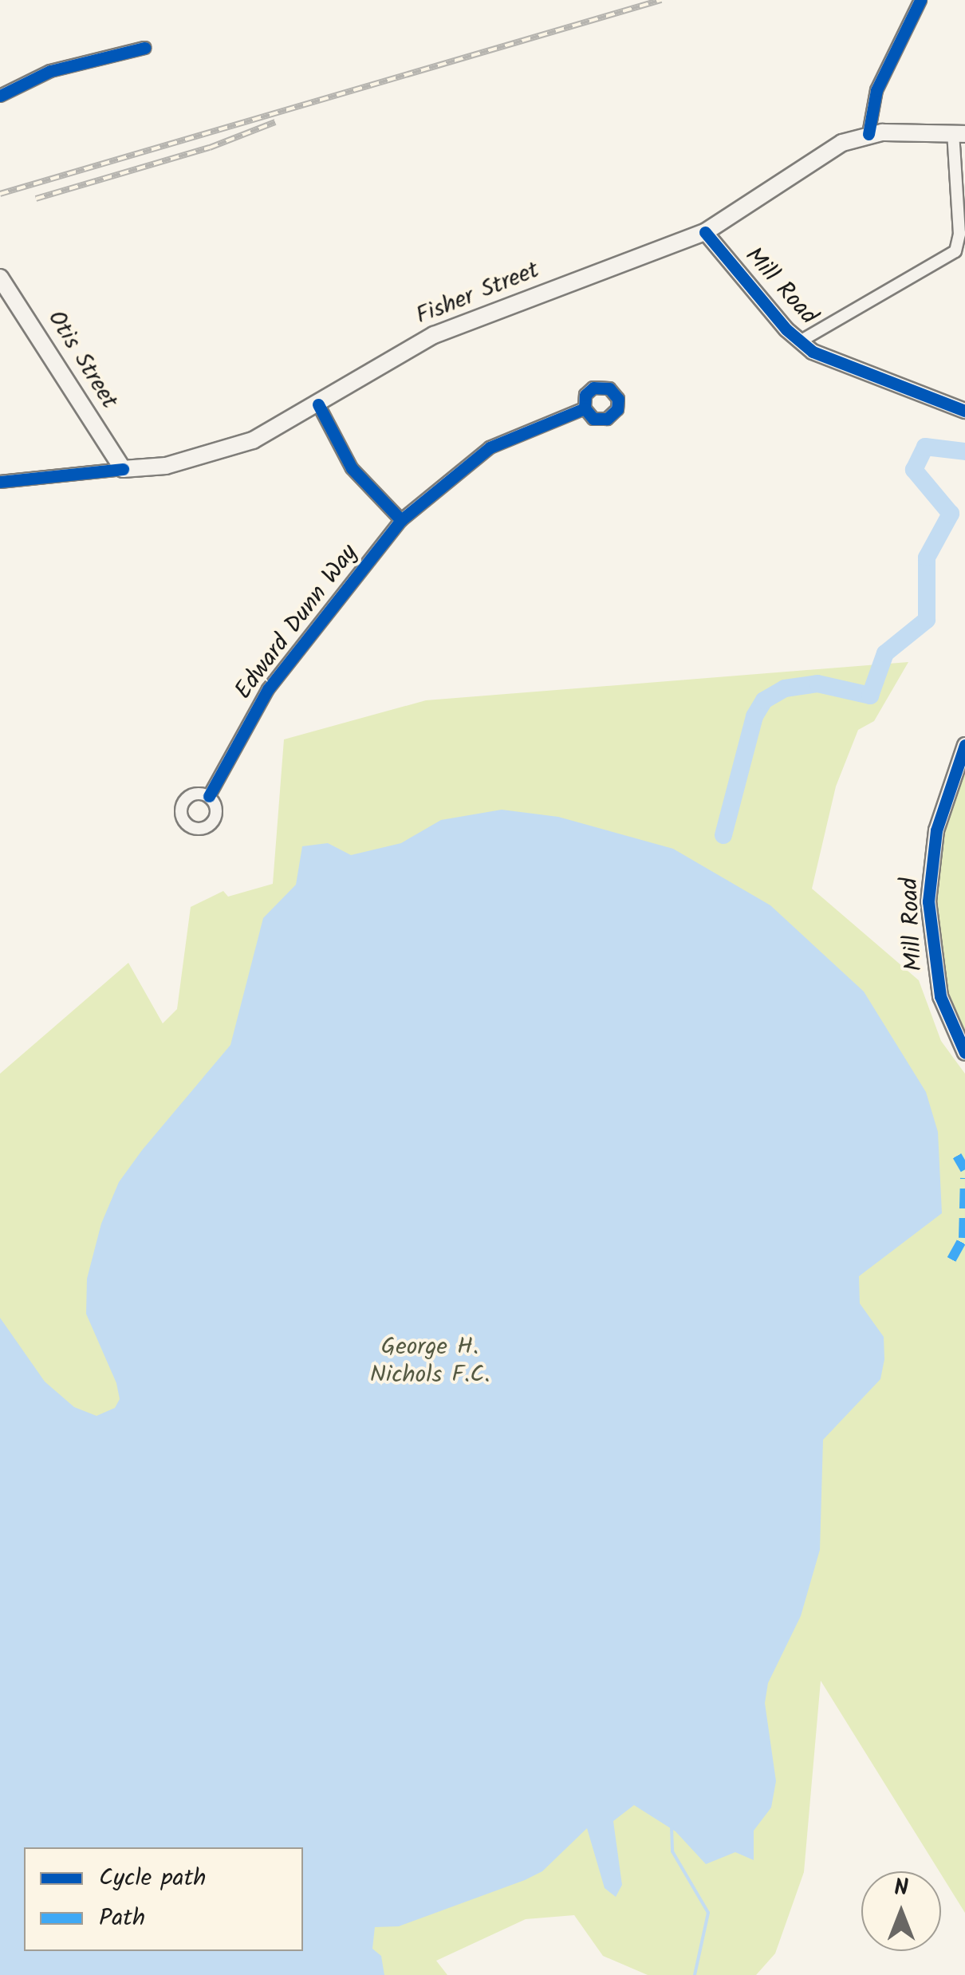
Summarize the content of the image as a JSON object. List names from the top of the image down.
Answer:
{
  "streets": {
    "main road": ["Fisher Street", "Otis Street"],
    "street": ["Mill Road", "Edward Dunn Way"]
  },
  "crossings": [
    ["Mill Road", "Fisher Street"],
    ["Fisher Street", "Otis Street"]
  ],
  "parks": ["George H. Nichols F.C."],
  "legend": ["Cycle path", "Path"],
  "north": "top"
}
